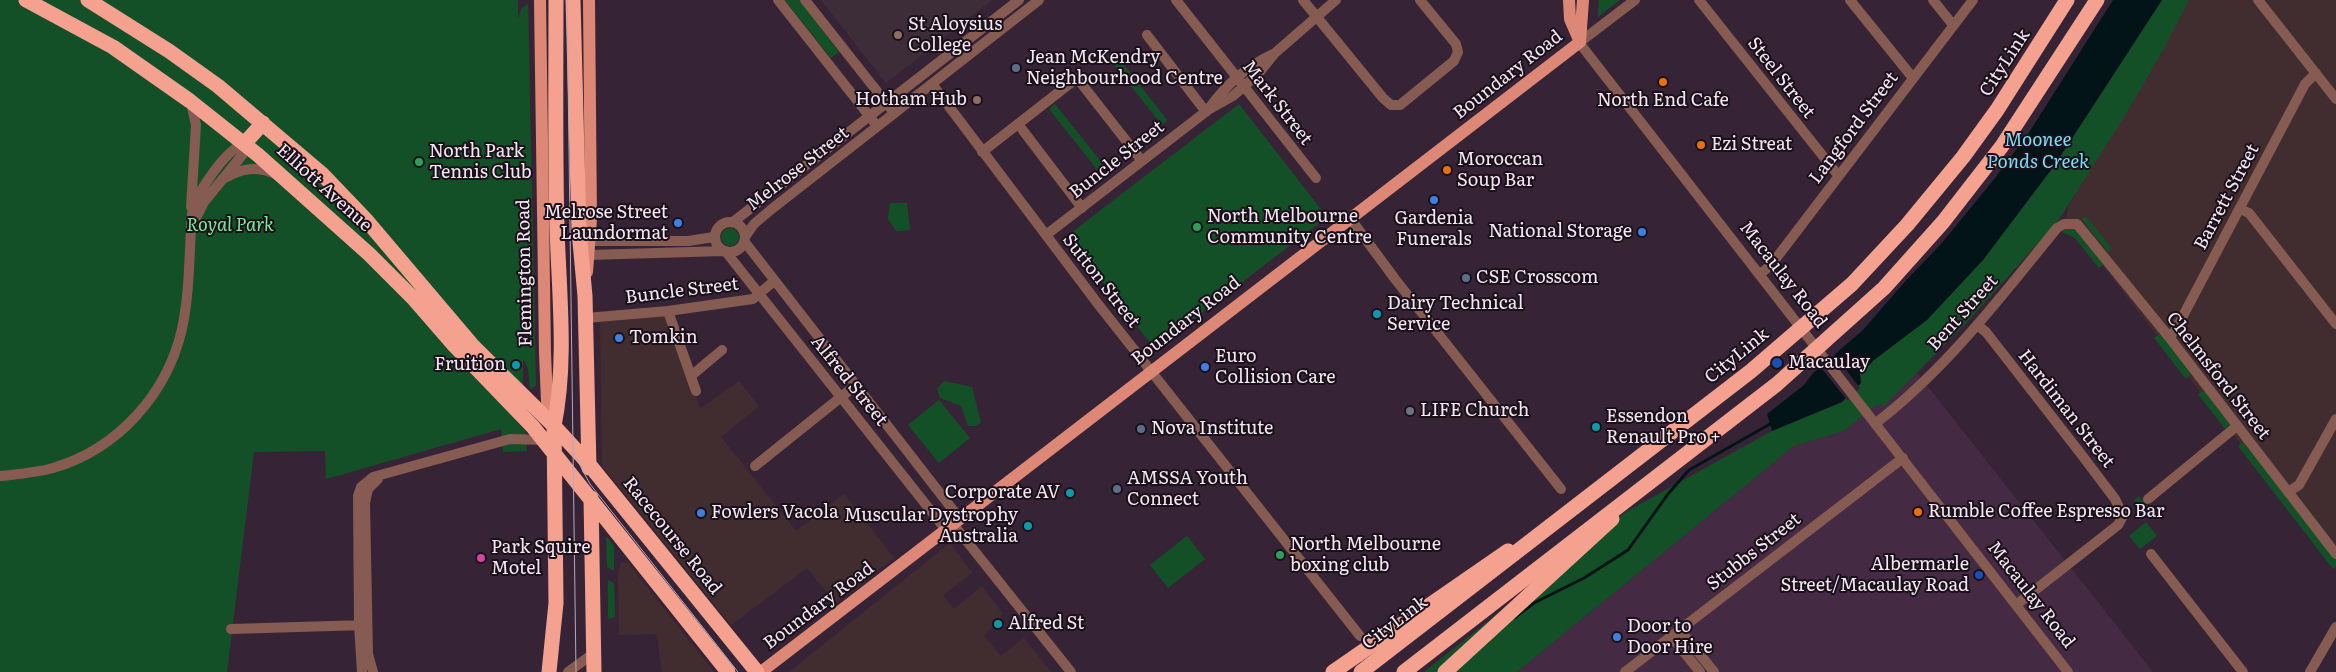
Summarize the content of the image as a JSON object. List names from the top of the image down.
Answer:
{
  "streets": {
    "highway": [
      "CityLink",
      "Elliott Avenue",
      "Flemington Road",
      "Racecourse Road"
    ],
    "main road": ["Boundary Road", "Macaulay Road"],
    "street": [
      "Steel Street",
      "Mark Street",
      "Langford Street",
      "Buncle Street",
      "Melrose Street",
      "Barrett Street",
      "Sutton Street",
      "Bent Street",
      "Chelmsford Street",
      "Alfred Street",
      "Hardiman Street",
      "Stubbs Street"
    ]
  },
  "crossings": [
    ["Boundary Road", "Macaulay Road"],
    ["Boundary Road", "Sutton Street"],
    ["Boundary Road", "Alfred Street"],
    ["Boundary Road", "Racecourse Road"],
    ["Steel Street", "Langford Street"],
    ["Mark Street", "Buncle Street"],
    ["Langford Street", "Macaulay Road"],
    ["Buncle Street", "Sutton Street"],
    ["Buncle Street", "Alfred Street"],
    ["Melrose Street", "Sutton Street"],
    ["Melrose Street", "Alfred Street"],
    ["Elliott Avenue", "Flemington Road"],
    ["Elliott Avenue", "Racecourse Road"],
    ["Barrett Street", "Chelmsford Street"],
    ["Flemington Road", "Racecourse Road"],
    ["Macaulay Road", "Bent Street"],
    ["Macaulay Road", "Hardiman Street"],
    ["Macaulay Road", "Stubbs Street"],
    ["Bent Street", "Chelmsford Street"],
    ["Bent Street", "Hardiman Street"]
  ],
  "water": ["Moonee Ponds Creek"],
  "parks": ["Royal Park"],
  "places": [
    "St Aloysius College",
    "Jean McKendry Neighbourhood Centre",
    "North End Cafe",
    "Hotham Hub",
    "Ezi Streat",
    "North Park Tennis Club",
    "Moroccan Soup Bar",
    "Gardenia Funerals",
    "Melrose Street Laundormat",
    "North Melbourne Community Centre",
    "National Storage",
    "CSE Crosscom",
    "Dairy Technical Service",
    "Tomkin",
    "Macaulay",
    "Fruition",
    "Euro Collision Care",
    "LIFE Church",
    "Essendon Renault Pro +",
    "Nova Institute",
    "AMSSA Youth Connect",
    "Corporate AV",
    "Rumble Coffee Espresso Bar",
    "Fowlers Vacola",
    "Muscular Dystrophy Australia",
    "North Melbourne boxing club",
    "Park Squire Motel",
    "Albermarle Street/Macaulay Road",
    "Alfred St",
    "Door to Door Hire"
  ]
}
